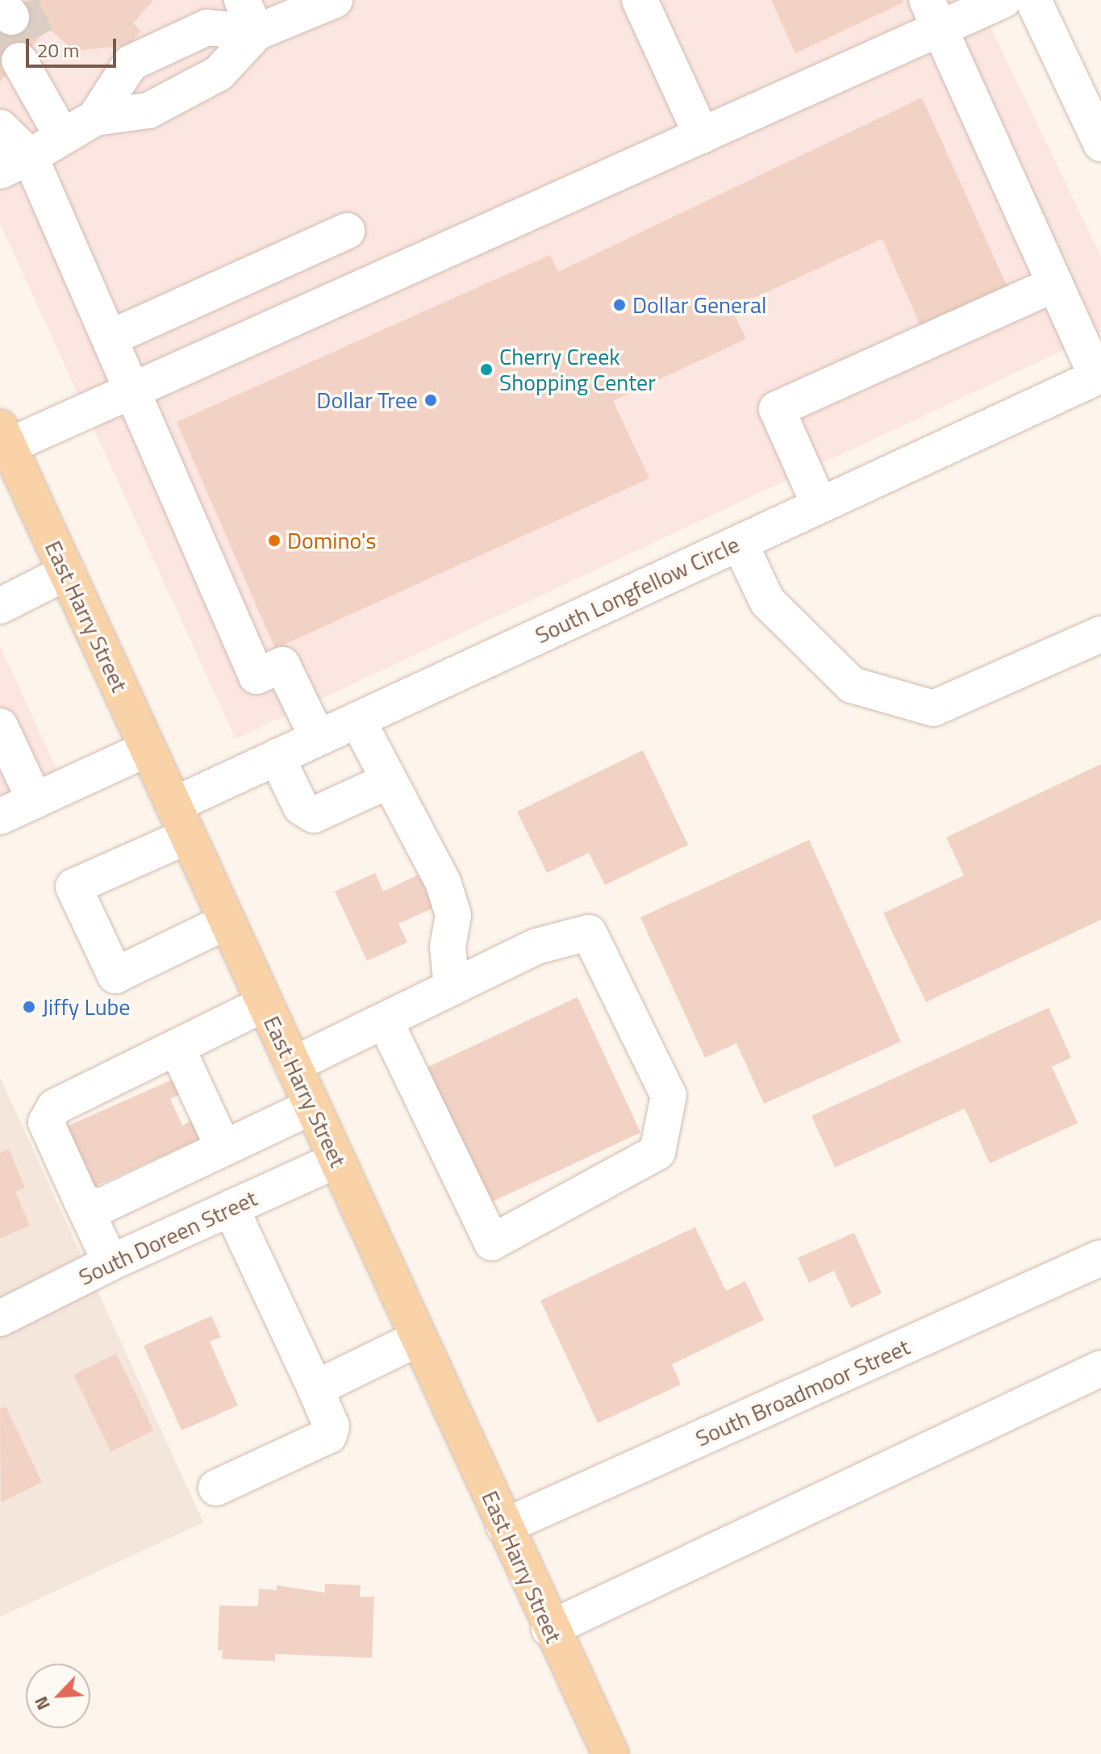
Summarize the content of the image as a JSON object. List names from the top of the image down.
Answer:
{
  "streets": {
    "main road": ["East Harry Street"],
    "street": ["South Longfellow Circle", "South Doreen Street", "South Broadmoor Street"]
  },
  "crossings": [
    ["South Longfellow Circle", "East Harry Street"],
    ["East Harry Street", "South Doreen Street"],
    ["East Harry Street", "South Broadmoor Street"]
  ],
  "places": [
    "Dollar General",
    "Cherry Creek Shopping Center",
    "Dollar Tree",
    "Domino's",
    "Jiffy Lube"
  ],
  "scale_bar": "20 m",
  "north": "bottom left"
}
